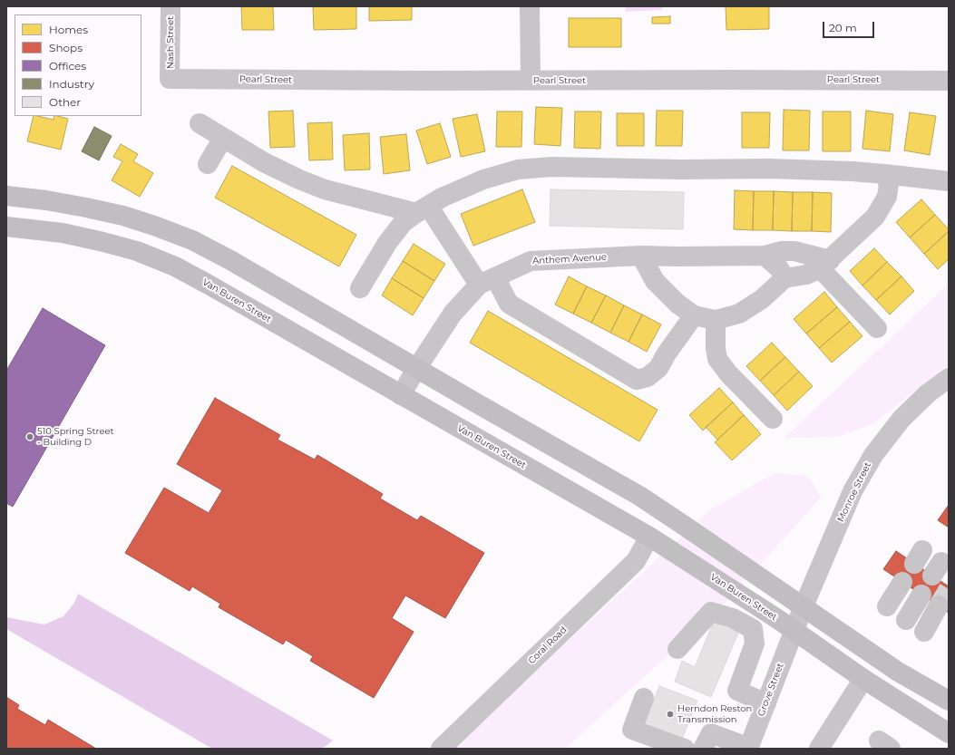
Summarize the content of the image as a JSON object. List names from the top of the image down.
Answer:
{
  "streets": {
    "main road": ["Van Buren Street"],
    "street": [
      "Nash Street",
      "Pearl Street",
      "Anthem Avenue",
      "Monroe Street",
      "Coral Road",
      "Grove Street"
    ]
  },
  "crossings": [
    ["Nash Street", "Pearl Street"],
    ["Anthem Avenue", "Van Buren Street"],
    ["Van Buren Street", "Monroe Street"],
    ["Van Buren Street", "Coral Road"],
    ["Van Buren Street", "Grove Street"],
    ["Monroe Street", "Grove Street"]
  ],
  "places": ["510 Spring Street - Building D", "Herndon Reston Transmission"],
  "legend": [
    "Homes",
    "Shops",
    "Offices",
    "Industry",
    "Other"
  ],
  "scale_bar": "20 m"
}
